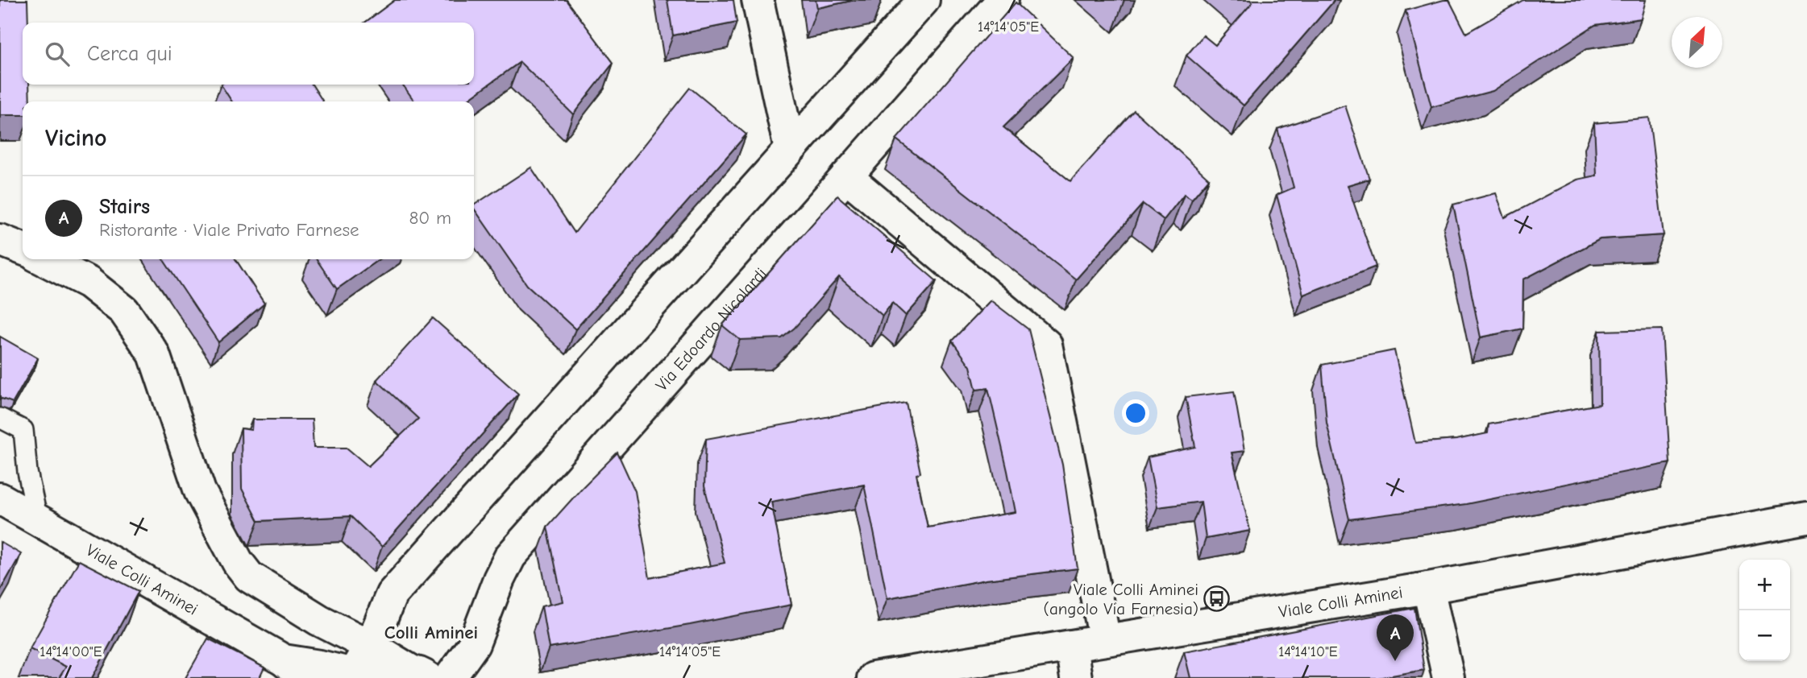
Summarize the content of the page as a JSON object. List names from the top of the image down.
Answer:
{
  "streets": {
    "street": ["Via Edoardo Nicolardi", "Viale Colli Aminei"]
  },
  "districts": ["Colli Aminei"],
  "places": {
    "bus stop": ["Viale Colli Aminei (angolo Via Farnesia)"]
  },
  "north": "top right",
  "page": {
    "search": "Cerca qui",
    "heading": "Vicino",
    "list": [
      {
        "mark": "A",
        "name": "Stairs",
        "note": "Ristorante · Viale Privato Farnese",
        "value": "80 m"
      }
    ],
    "map_buttons": ["+", "−"],
    "pins": "A"
  },
  "coordinates": ["14°14'05\"E", "14°14'00\"E", "14°14'10\"E"]
}
